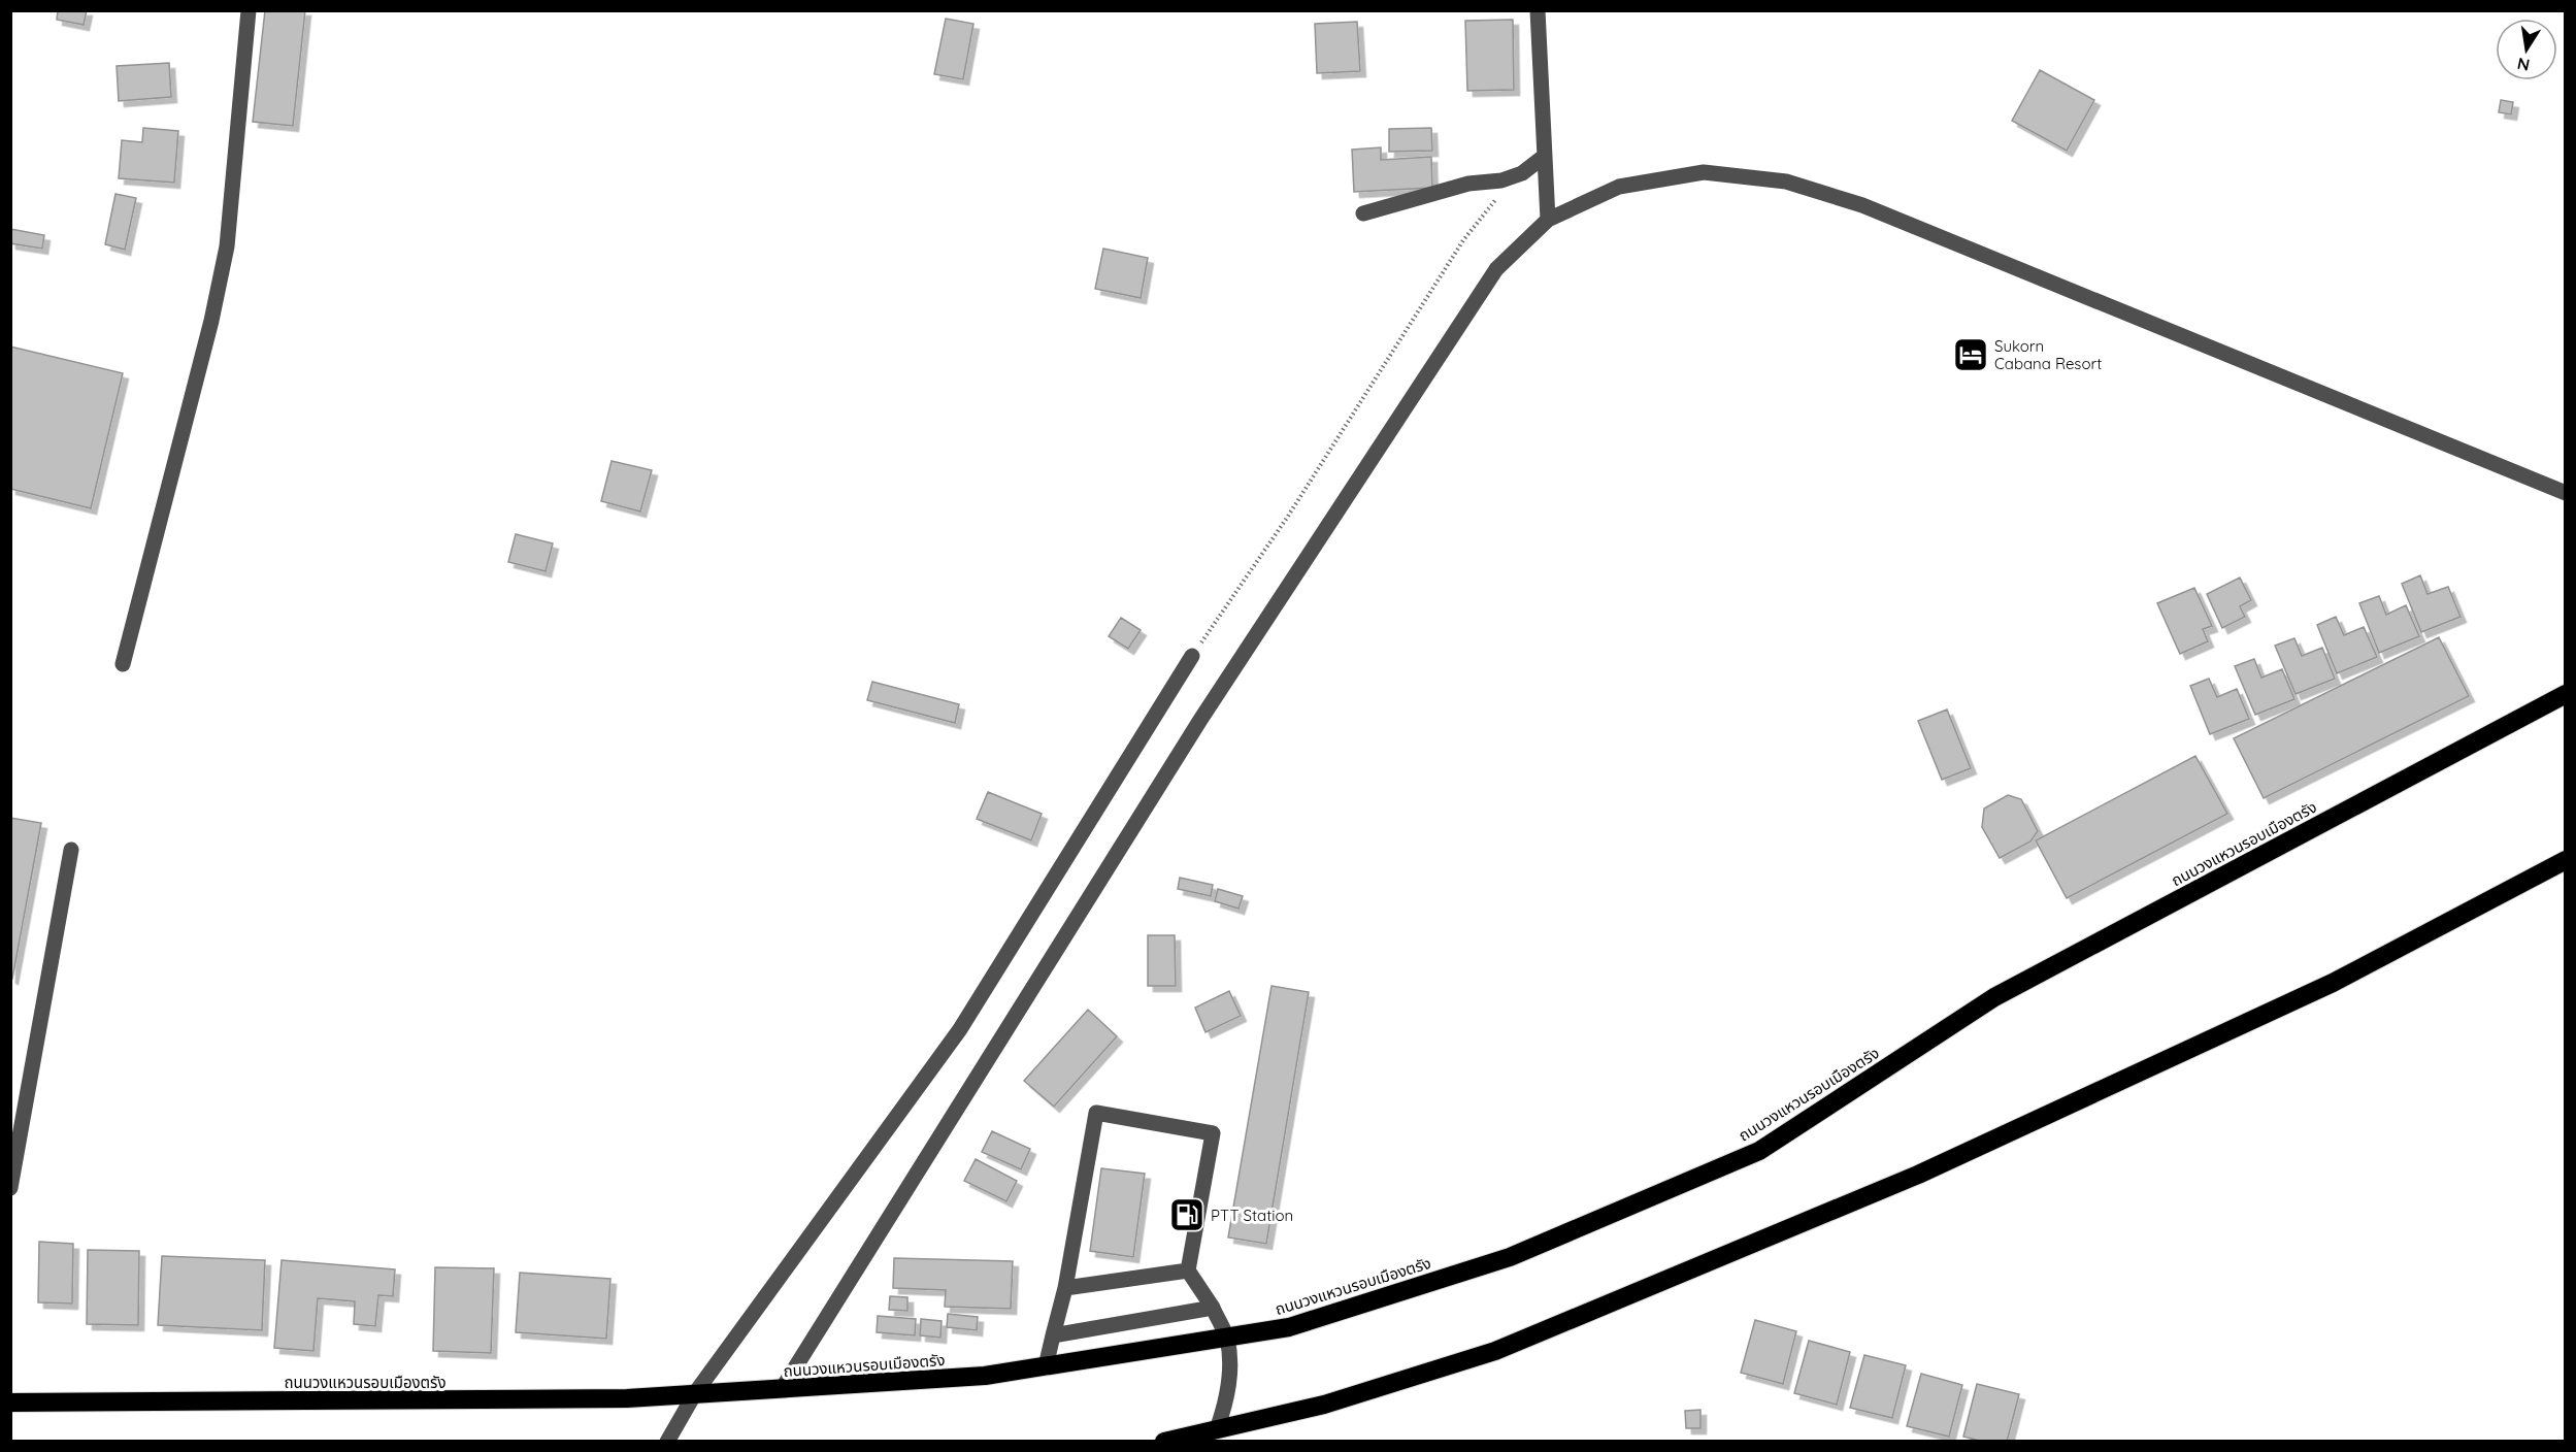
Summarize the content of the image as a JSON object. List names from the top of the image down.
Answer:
{
  "streets": {
    "highway": ["ถนนวงแหวนรอบเมืองตรัง"]
  },
  "places": {
    "hotel": ["Sukorn Cabana Resort"],
    "fuel station": ["PTT Station"]
  },
  "north": "bottom"
}
